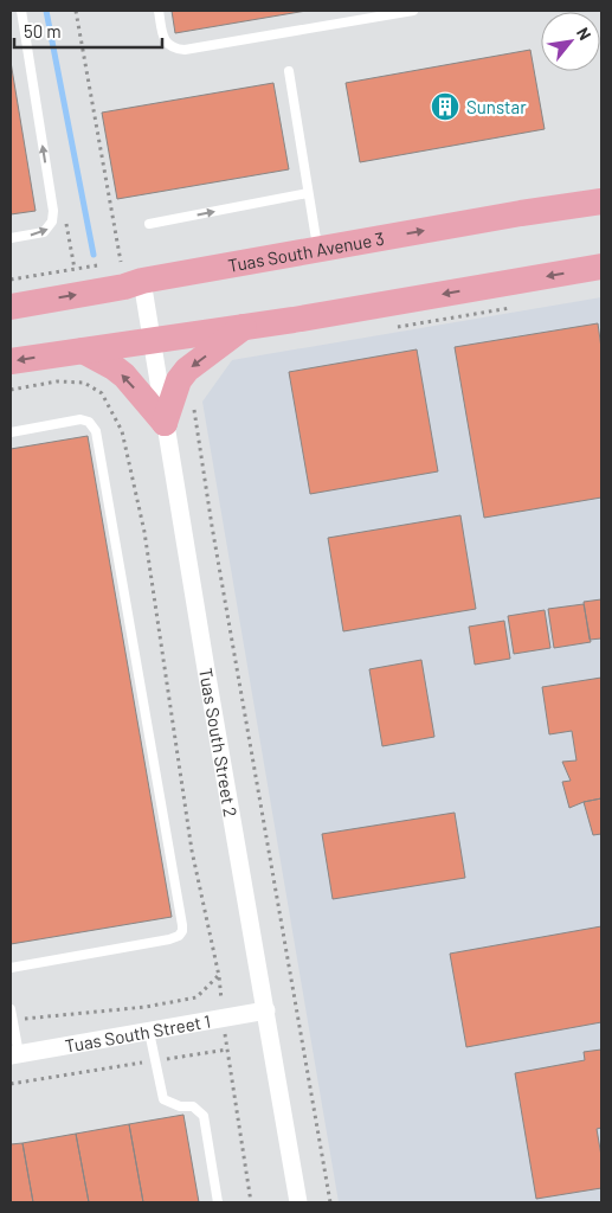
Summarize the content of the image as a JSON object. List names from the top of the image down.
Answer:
{
  "streets": {
    "main road": ["Tuas South Avenue 3"],
    "street": ["Tuas South Street 2", "Tuas South Street 1"]
  },
  "crossings": [
    ["Tuas South Avenue 3", "Tuas South Street 2"],
    ["Tuas South Street 2", "Tuas South Street 1"]
  ],
  "places": {
    "building": ["Sunstar"]
  },
  "scale_bar": "50 m",
  "north": "top right"
}
